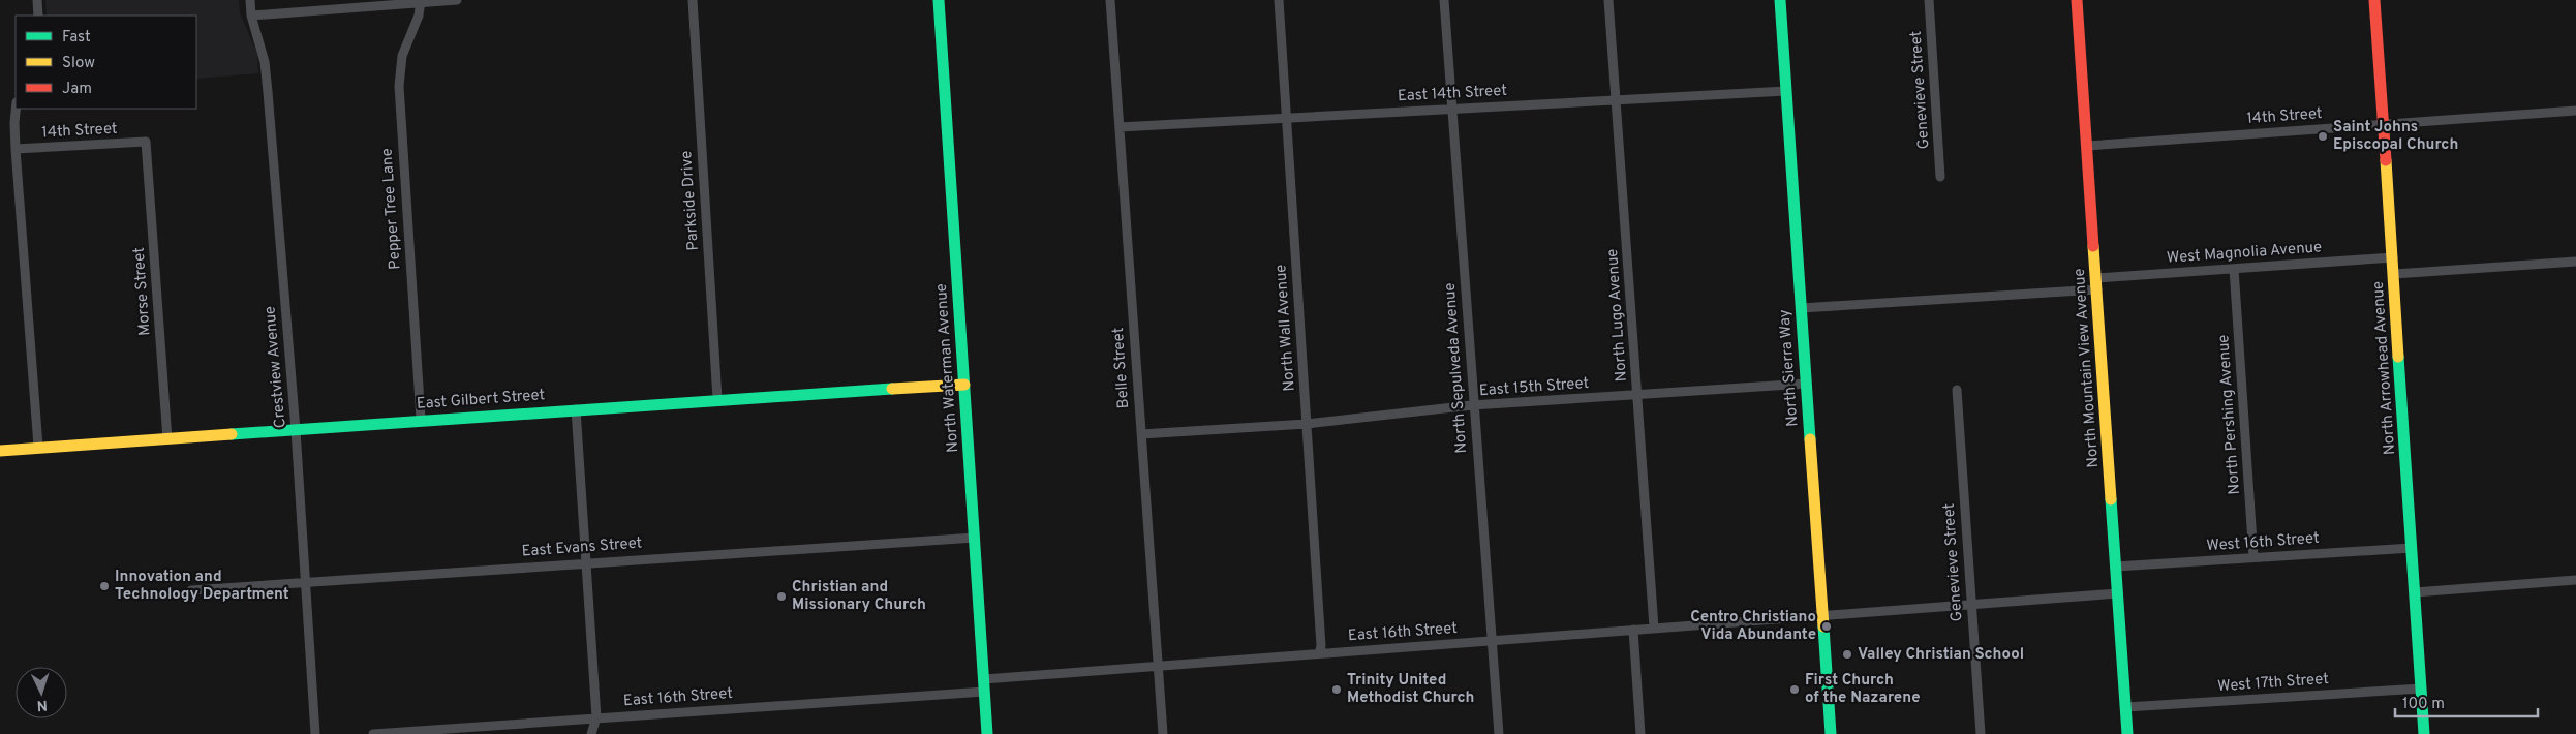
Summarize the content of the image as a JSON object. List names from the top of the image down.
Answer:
{
  "streets": {
    "street": [
      "Genevieve Street",
      "East 14th Street",
      "14th Street",
      "Parkside Drive",
      "Pepper Tree Lane",
      "West Magnolia Avenue",
      "Morse Street",
      "North Lugo Avenue",
      "North Wall Avenue",
      "Crestview Avenue",
      "North Waterman Avenue",
      "Belle Street",
      "North Sepulveda Avenue",
      "North Sierra Way",
      "North Mountain View Avenue",
      "North Arrowhead Avenue",
      "East 15th Street",
      "East Gilbert Street",
      "North Pershing Avenue",
      "West 16th Street",
      "East Evans Street",
      "East 16th Street",
      "West 17th Street"
    ]
  },
  "crossings": [
    ["East 14th Street", "North Lugo Avenue"],
    ["East 14th Street", "North Wall Avenue"],
    ["East 14th Street", "Belle Street"],
    ["East 14th Street", "North Sepulveda Avenue"],
    ["East 14th Street", "North Sierra Way"],
    ["14th Street", "Morse Street"],
    ["14th Street", "North Mountain View Avenue"],
    ["14th Street", "North Arrowhead Avenue"],
    ["Parkside Drive", "East Gilbert Street"],
    ["Pepper Tree Lane", "East Gilbert Street"],
    ["West Magnolia Avenue", "North Sierra Way"],
    ["West Magnolia Avenue", "North Mountain View Avenue"],
    ["West Magnolia Avenue", "North Arrowhead Avenue"],
    ["West Magnolia Avenue", "North Pershing Avenue"],
    ["Morse Street", "East Gilbert Street"],
    ["North Lugo Avenue", "East 15th Street"],
    ["North Lugo Avenue", "East 16th Street"],
    ["North Wall Avenue", "East 15th Street"],
    ["North Wall Avenue", "East 16th Street"],
    ["Crestview Avenue", "East Gilbert Street"],
    ["Crestview Avenue", "East Evans Street"],
    ["North Waterman Avenue", "East Gilbert Street"],
    ["North Waterman Avenue", "East Evans Street"],
    ["North Waterman Avenue", "East 16th Street"],
    ["Belle Street", "East 15th Street"],
    ["Belle Street", "East 16th Street"],
    ["North Sepulveda Avenue", "East 15th Street"],
    ["North Sepulveda Avenue", "East 16th Street"],
    ["North Sierra Way", "East 15th Street"],
    ["North Sierra Way", "East 16th Street"],
    ["North Mountain View Avenue", "West 16th Street"],
    ["North Mountain View Avenue", "West 17th Street"],
    ["North Arrowhead Avenue", "West 16th Street"],
    ["North Arrowhead Avenue", "West 17th Street"],
    ["North Pershing Avenue", "West 16th Street"]
  ],
  "places": [
    "Saint Johns Episcopal Church",
    "Innovation and Technology Department",
    "Christian and Missionary Church",
    "Centro Christiano Vida Abundante",
    "Valley Christian School",
    "Trinity United Methodist Church",
    "First Church of the Nazarene"
  ],
  "legend": ["Fast", "Slow", "Jam"],
  "scale_bar": "100 m",
  "north": "bottom"
}
